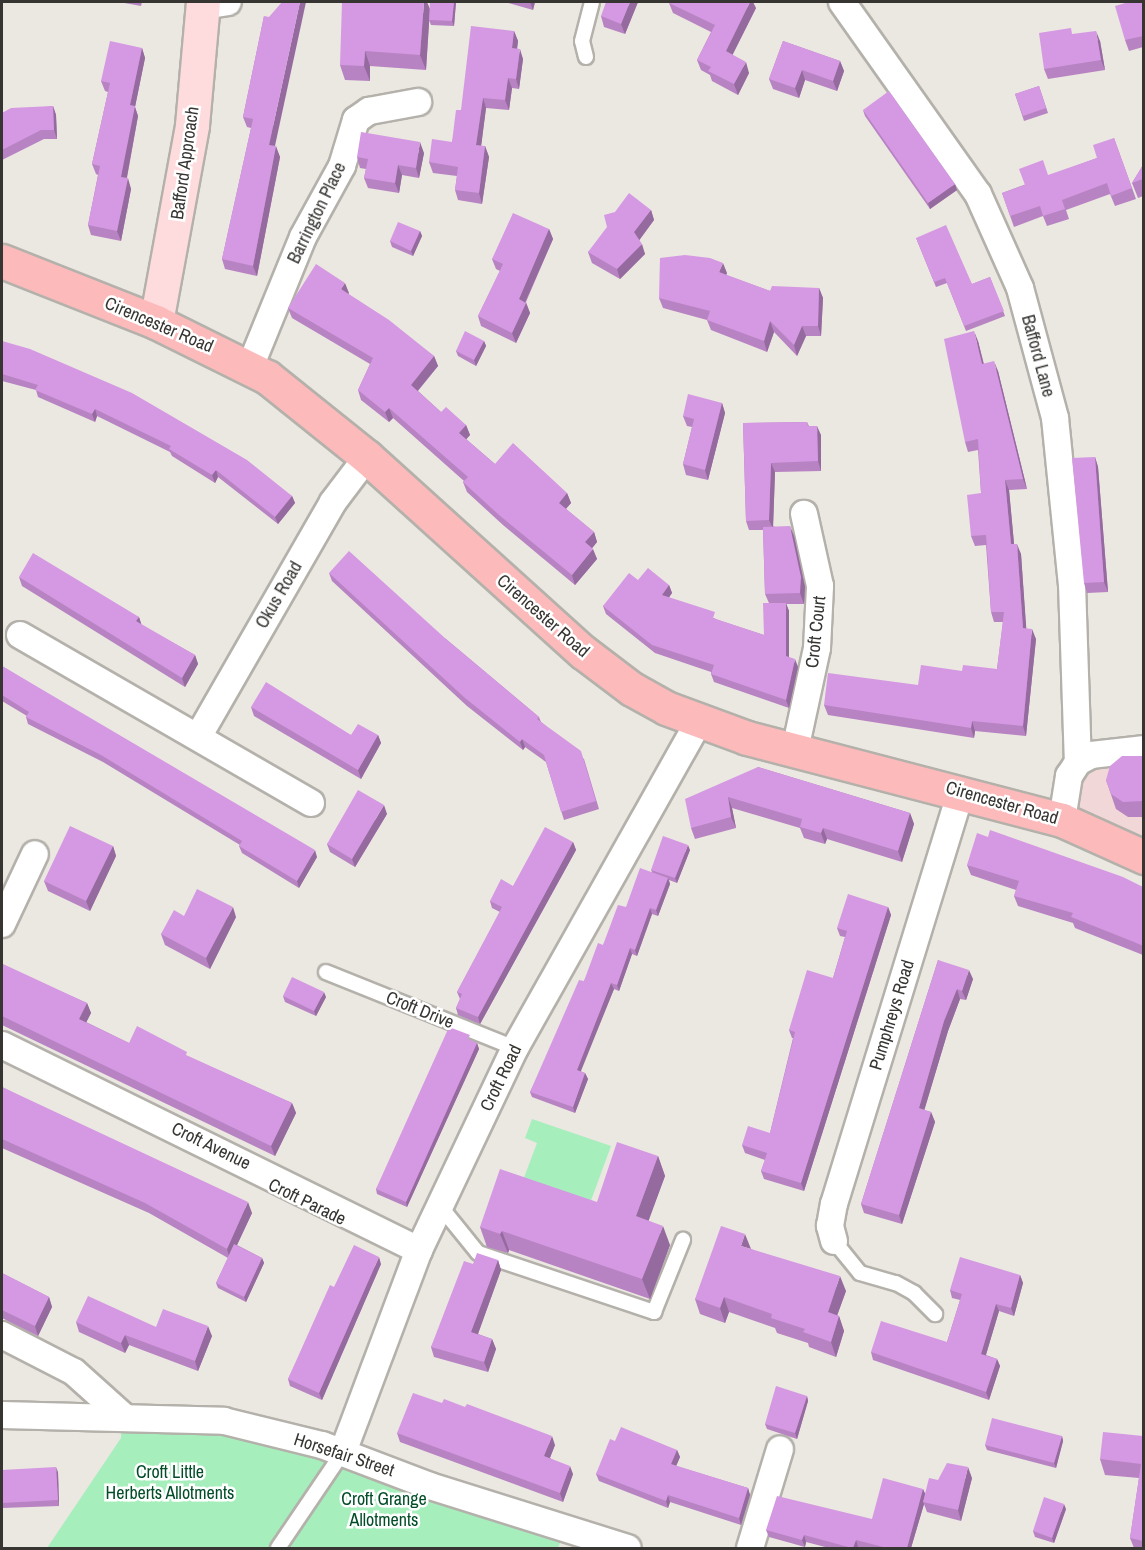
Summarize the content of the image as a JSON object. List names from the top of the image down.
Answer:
{
  "streets": {
    "main road": ["Cirencester Road"],
    "street": [
      "Bafford Approach",
      "Barrington Place",
      "Bafford Lane",
      "Okus Road",
      "Croft Court",
      "Pumphreys Road",
      "Croft Road",
      "Croft Avenue",
      "Croft Parade",
      "Horsefair Street"
    ],
    "lane": ["Croft Drive"]
  },
  "crossings": [
    ["Bafford Approach", "Cirencester Road"],
    ["Barrington Place", "Cirencester Road"],
    ["Cirencester Road", "Okus Road"],
    ["Cirencester Road", "Croft Court"],
    ["Cirencester Road", "Pumphreys Road"],
    ["Cirencester Road", "Croft Road"],
    ["Croft Drive", "Croft Road"],
    ["Croft Road", "Croft Avenue"],
    ["Croft Road", "Croft Parade"],
    ["Croft Road", "Horsefair Street"],
    ["Croft Avenue", "Croft Parade"]
  ],
  "parks": ["Croft Little Herberts Allotments", "Croft Grange Allotments"]
}
